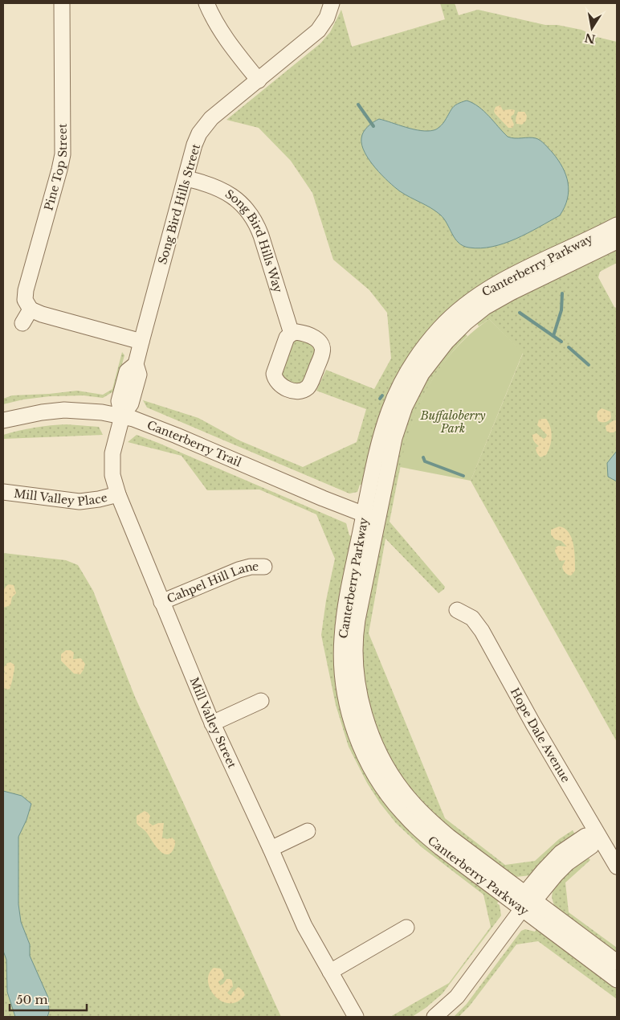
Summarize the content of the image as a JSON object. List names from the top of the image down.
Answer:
{
  "streets": {
    "street": [
      "Pine Top Street",
      "Song Bird Hills Street",
      "Song Bird Hills Way",
      "Canterberry Parkway",
      "Canterberry Trail",
      "Mill Valley Place",
      "Cahpel Hill Lane",
      "Mill Valley Street",
      "Hope Dale Avenue"
    ]
  },
  "crossings": [
    ["Song Bird Hills Street", "Song Bird Hills Way"],
    ["Song Bird Hills Street", "Canterberry Trail"],
    ["Song Bird Hills Street", "Mill Valley Street"],
    ["Canterberry Parkway", "Canterberry Trail"],
    ["Canterberry Trail", "Mill Valley Street"],
    ["Mill Valley Place", "Mill Valley Street"],
    ["Cahpel Hill Lane", "Mill Valley Street"]
  ],
  "parks": ["Buffaloberry Park"],
  "scale_bar": "50 m",
  "north": "bottom"
}
